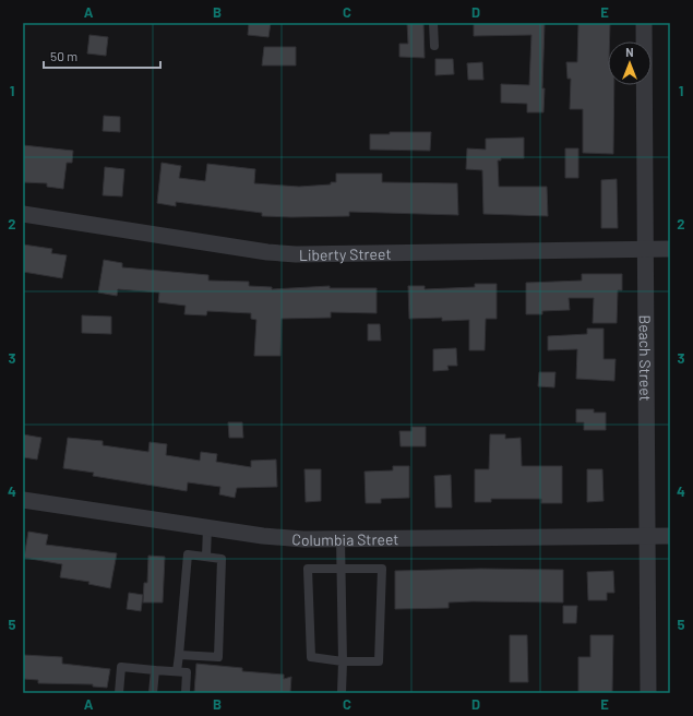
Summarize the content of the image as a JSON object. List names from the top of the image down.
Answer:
{
  "streets": {
    "street": ["Liberty Street", "Beach Street", "Columbia Street"]
  },
  "crossings": [
    ["Liberty Street", "Beach Street"],
    ["Beach Street", "Columbia Street"]
  ],
  "scale_bar": "50 m",
  "north": "top",
  "grid": {
    "columns": [
      "A",
      "B",
      "C",
      "D",
      "E"
    ],
    "rows": [
      "1",
      "2",
      "3",
      "4",
      "5"
    ]
  }
}
